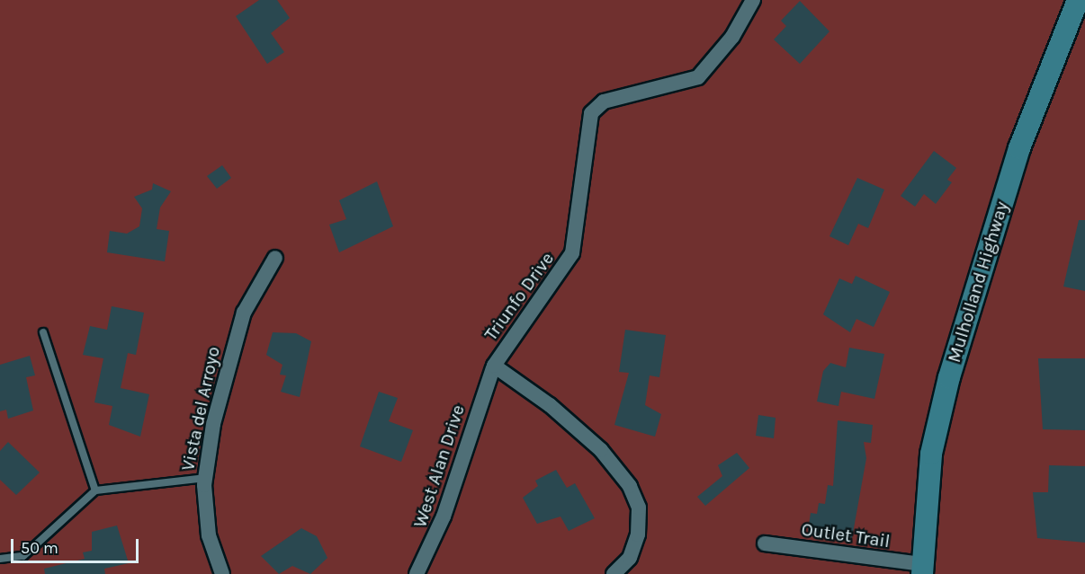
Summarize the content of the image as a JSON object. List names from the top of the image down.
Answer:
{
  "streets": {
    "main road": ["Mulholland Highway"],
    "street": [
      "Triunfo Drive",
      "Vista del Arroyo",
      "West Alan Drive",
      "Outlet Trail"
    ]
  },
  "crossings": [
    ["Mulholland Highway", "Outlet Trail"],
    ["Triunfo Drive", "West Alan Drive"]
  ],
  "scale_bar": "50 m"
}
